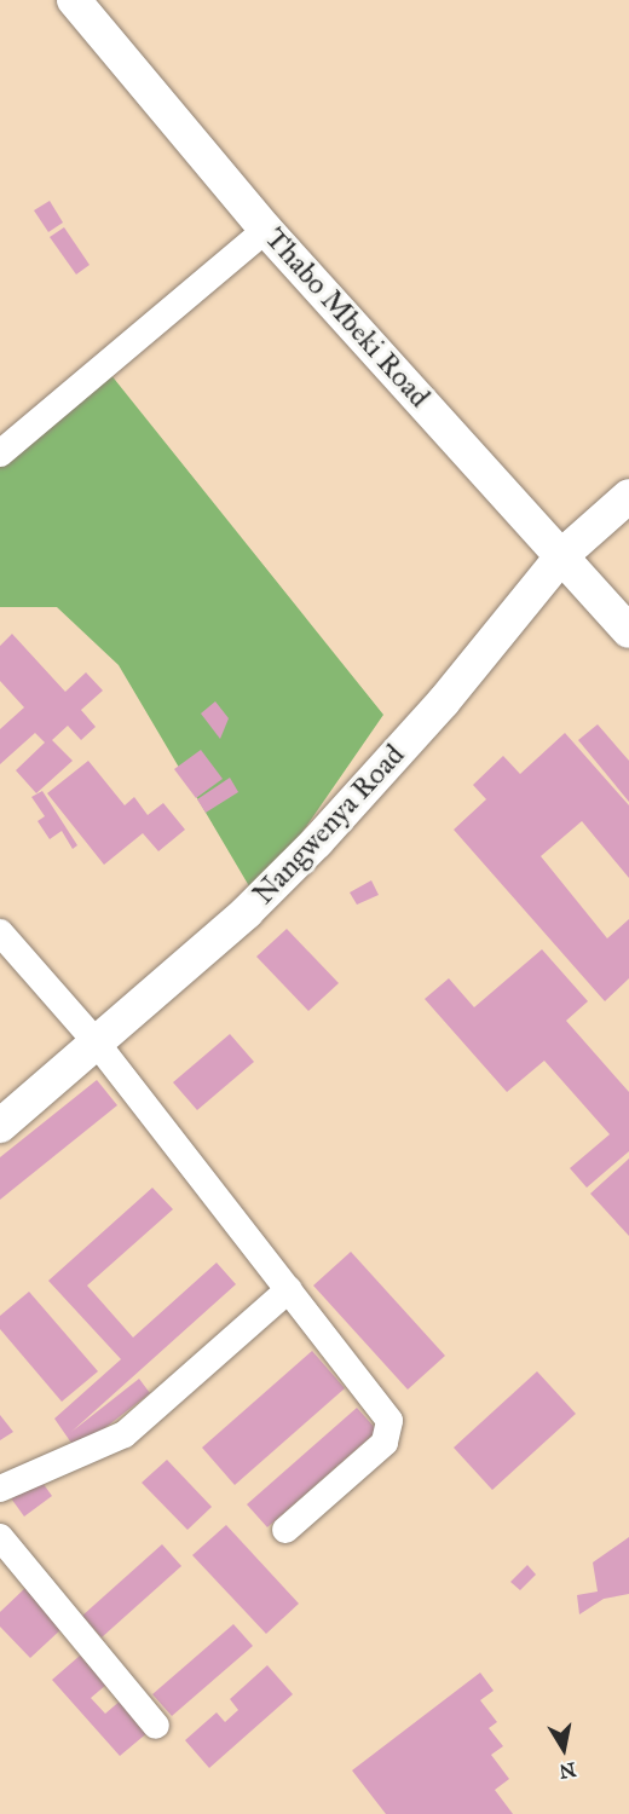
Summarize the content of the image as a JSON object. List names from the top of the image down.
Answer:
{
  "streets": {
    "main road": ["Thabo Mbeki Road", "Nangwenya Road"]
  },
  "crossings": [
    ["Thabo Mbeki Road", "Nangwenya Road"]
  ],
  "north": "bottom"
}
